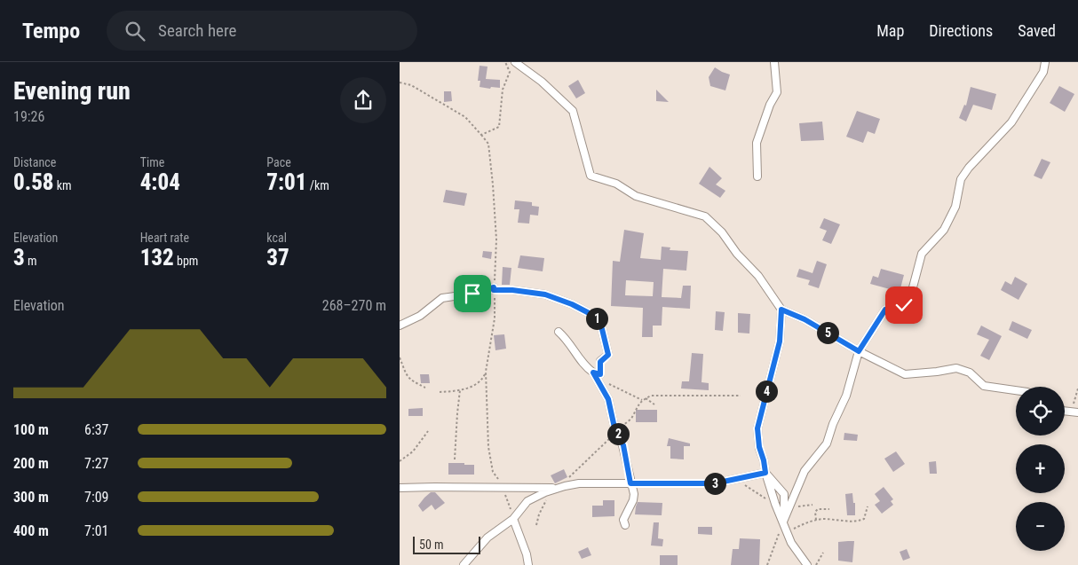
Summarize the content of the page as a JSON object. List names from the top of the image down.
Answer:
{
  "scale_bar": "50 m",
  "page": {
    "header": "Tempo",
    "search": "Search here",
    "nav": ["Map", "Directions", "Saved"],
    "heading": ["Evening run", "19:26"],
    "stats": [
      ["Distance", "0.58 km"],
      ["Time", "4:04"],
      ["Pace", "7:01 /km"],
      ["Elevation", "3 m"],
      ["Heart rate", "132 bpm"],
      ["kcal", "37"]
    ],
    "chart": ["Elevation", "268–270 m"],
    "pins": [
      "1",
      "5",
      "4",
      "2",
      "3"
    ],
    "map_buttons": ["+", "−"],
    "list": [
      {
        "name": "100 m",
        "note": "6:37"
      },
      {
        "name": "200 m",
        "note": "7:27"
      },
      {
        "name": "300 m",
        "note": "7:09"
      },
      {
        "name": "400 m",
        "note": "7:01"
      }
    ],
    "scale": "50 m"
  }
}
